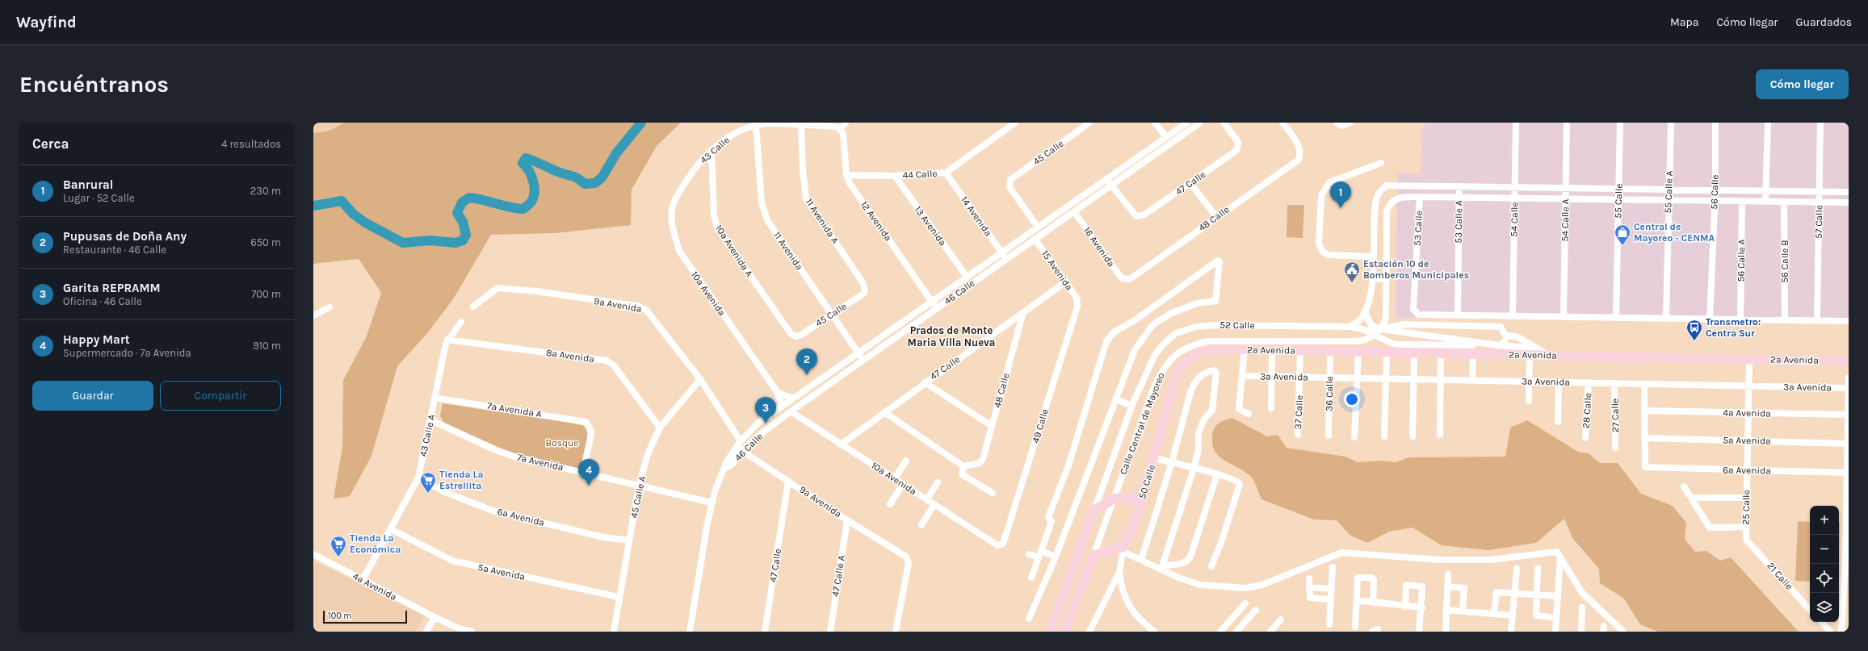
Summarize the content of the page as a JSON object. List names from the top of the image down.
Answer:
{
  "streets": {
    "main road": ["2a Avenida", "Calle Central de Mayoreo", "50 Calle"],
    "street": [
      "43 Calle",
      "45 Calle",
      "44 Calle",
      "47 Calle",
      "55 Calle A",
      "56 Calle",
      "55 Calle",
      "14 Avenida",
      "48 Calle",
      "54 Calle",
      "54 Calle A",
      "11 Avenida A",
      "12 Avenida",
      "53 Calle A",
      "57 Calle",
      "13 Avenida",
      "53 Calle",
      "16 Avenida",
      "10a Avenida A",
      "11 Avenida",
      "56 Calle A",
      "56 Calle B",
      "15 Avenida",
      "46 Calle",
      "10a Avenida",
      "9a Avenida",
      "52 Calle",
      "8a Avenida",
      "3a Avenida",
      "36 Calle",
      "7a Avenida A",
      "28 Calle",
      "37 Calle",
      "4a Avenida",
      "27 Calle",
      "49 Calle",
      "43 Calle A",
      "5a Avenida",
      "7a Avenida",
      "6a Avenida",
      "45 Calle A",
      "25 Calle",
      "47 Calle A",
      "21 Calle"
    ]
  },
  "crossings": [
    ["43 Calle", "11 Avenida A"],
    ["43 Calle", "12 Avenida"],
    ["43 Calle", "10a Avenida A"],
    ["43 Calle", "11 Avenida"],
    ["43 Calle", "10a Avenida"],
    ["45 Calle", "11 Avenida A"],
    ["45 Calle", "10a Avenida A"],
    ["45 Calle", "11 Avenida"],
    ["45 Calle", "46 Calle"],
    ["44 Calle", "14 Avenida"],
    ["44 Calle", "12 Avenida"],
    ["44 Calle", "13 Avenida"],
    ["47 Calle", "48 Calle"],
    ["47 Calle", "15 Avenida"],
    ["47 Calle", "46 Calle"],
    ["47 Calle", "10a Avenida"],
    ["47 Calle", "9a Avenida"],
    ["14 Avenida", "46 Calle"],
    ["48 Calle", "16 Avenida"],
    ["12 Avenida", "46 Calle"],
    ["53 Calle A", "53 Calle"],
    ["13 Avenida", "46 Calle"],
    ["16 Avenida", "46 Calle"],
    ["11 Avenida", "46 Calle"],
    ["15 Avenida", "46 Calle"],
    ["15 Avenida", "49 Calle"],
    ["46 Calle", "10a Avenida"],
    ["46 Calle", "9a Avenida"],
    ["46 Calle", "7a Avenida"],
    ["10a Avenida", "49 Calle"],
    ["9a Avenida", "45 Calle A"],
    ["9a Avenida", "47 Calle A"],
    ["52 Calle", "Calle Central de Mayoreo"],
    ["2a Avenida", "36 Calle"],
    ["2a Avenida", "37 Calle"],
    ["2a Avenida", "50 Calle"],
    ["2a Avenida", "25 Calle"],
    ["8a Avenida", "43 Calle A"],
    ["8a Avenida", "45 Calle A"],
    ["3a Avenida", "36 Calle"],
    ["3a Avenida", "28 Calle"],
    ["3a Avenida", "37 Calle"],
    ["3a Avenida", "27 Calle"],
    ["3a Avenida", "25 Calle"],
    ["7a Avenida A", "43 Calle A"],
    ["7a Avenida A", "7a Avenida"],
    ["4a Avenida", "43 Calle A"],
    ["4a Avenida", "25 Calle"],
    ["43 Calle A", "5a Avenida"],
    ["43 Calle A", "7a Avenida"],
    ["43 Calle A", "6a Avenida"],
    ["5a Avenida", "6a Avenida"],
    ["5a Avenida", "45 Calle A"],
    ["5a Avenida", "25 Calle"],
    ["7a Avenida", "45 Calle A"],
    ["6a Avenida", "45 Calle A"],
    ["6a Avenida", "25 Calle"],
    ["25 Calle", "21 Calle"]
  ],
  "districts": ["Prados de Monte Maria Villa Nueva"],
  "parks": ["Bosque"],
  "places": {
    "shop": ["Central de Mayoreo - CENMA"],
    "public building": ["Estación 10 de Bomberos Municipales"],
    "bus stop": ["Transmetro: Centra Sur"],
    "supermarket": ["Tienda La Estrellita", "Tienda La Económica"]
  },
  "scale_bar": "100 m",
  "page": {
    "header": "Wayfind",
    "nav": ["Mapa", "Cómo llegar", "Guardados"],
    "buttons": [
      "Cómo llegar",
      ["Guardar", "Compartir"]
    ],
    "title": "Encuéntranos",
    "heading": ["Cerca", "4 resultados"],
    "list": [
      {
        "mark": "1",
        "name": "Banrural",
        "note": "Lugar · 52 Calle",
        "value": "230 m"
      },
      {
        "mark": "2",
        "name": "Pupusas de Doña Any",
        "note": "Restaurante · 46 Calle",
        "value": "650 m"
      },
      {
        "mark": "3",
        "name": "Garita REPRAMM",
        "note": "Oficina · 46 Calle",
        "value": "700 m"
      },
      {
        "mark": "4",
        "name": "Happy Mart",
        "note": "Supermercado · 7a Avenida",
        "value": "910 m"
      }
    ],
    "pins": [
      "1",
      "2",
      "3",
      "4"
    ],
    "map_buttons": ["+", "−"],
    "scale": "100 m"
  }
}
